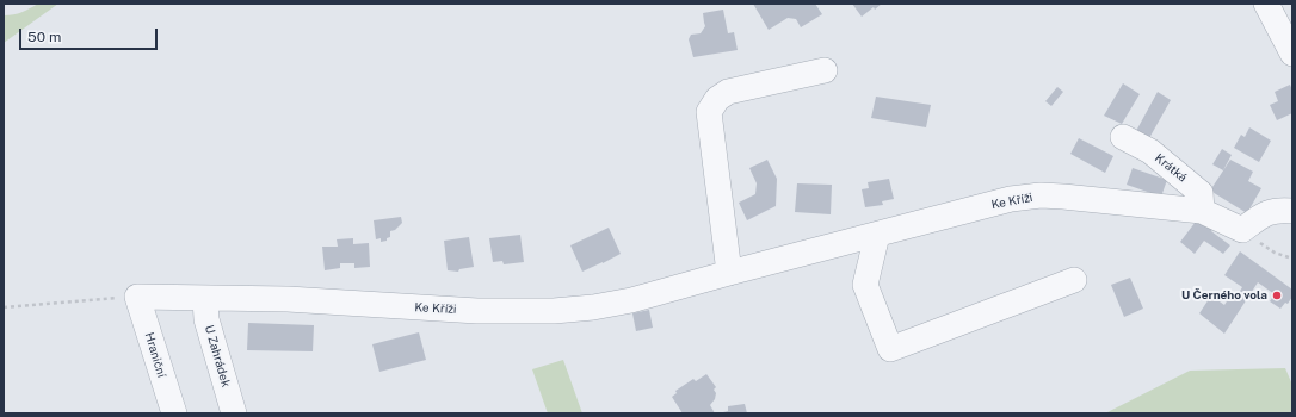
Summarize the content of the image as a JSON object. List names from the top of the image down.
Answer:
{
  "streets": {
    "street": [
      "Krátká",
      "Ke Kříži",
      "Hraniční",
      "U Zahrádek"
    ]
  },
  "crossings": [
    ["Krátká", "Ke Kříži"],
    ["Ke Kříži", "Hraniční"],
    ["Ke Kříži", "U Zahrádek"]
  ],
  "places": ["U Černého vola"],
  "scale_bar": "50 m"
}
